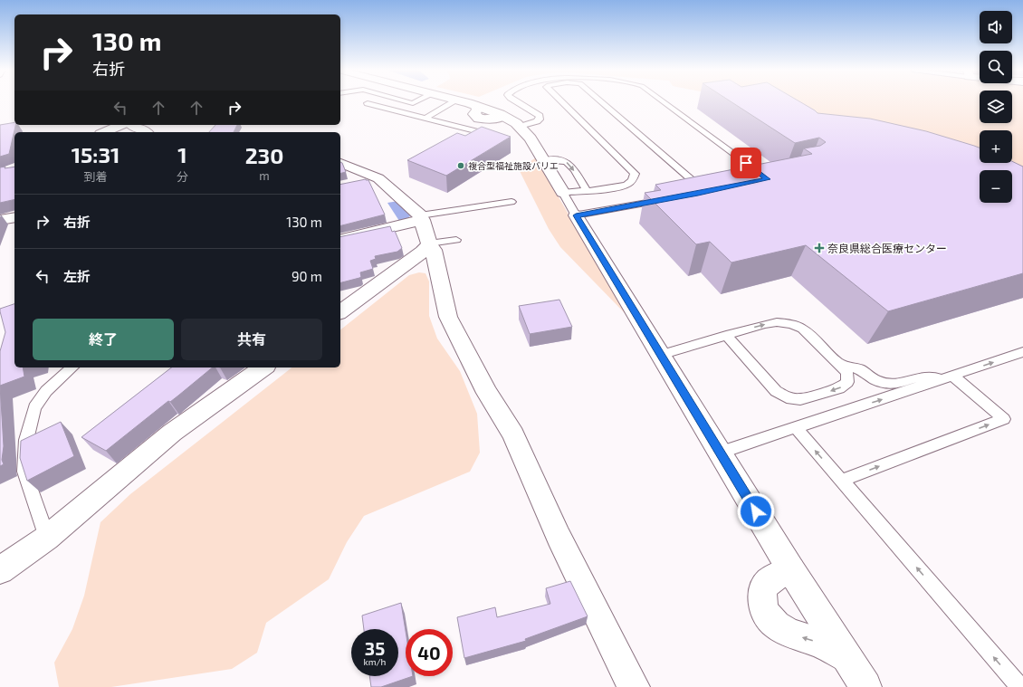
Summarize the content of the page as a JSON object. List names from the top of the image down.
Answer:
{
  "places": {
    "other": ["複合型福祉施設バリエ"],
    "health": ["奈良県総合医療センター"]
  },
  "page": {
    "map_buttons": ["+", "−"],
    "turn": ["130 m", "右折"],
    "eta": [
      "15:31",
      "到着",
      "1",
      "分",
      "230",
      "m"
    ],
    "list": [
      {
        "name": "右折",
        "value": "130 m"
      },
      {
        "name": "左折",
        "value": "90 m"
      }
    ],
    "buttons": ["終了", "共有"],
    "speed": "35 km/h",
    "limit": "40"
  }
}
